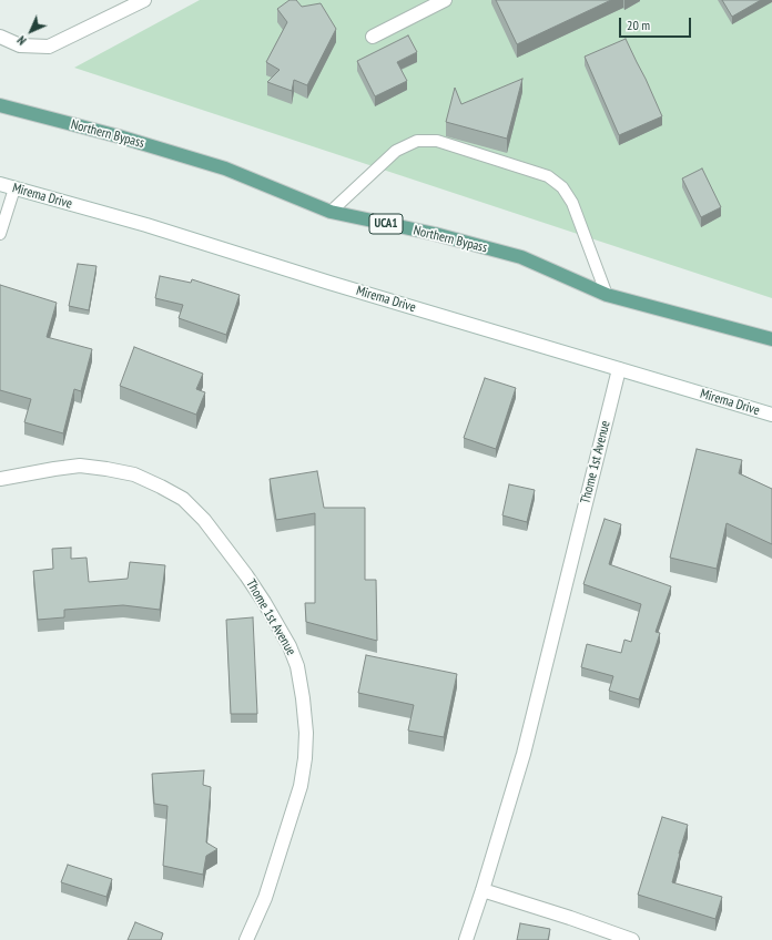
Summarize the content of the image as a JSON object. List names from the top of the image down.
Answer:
{
  "streets": {
    "main road": ["Northern Bypass", "UCA1"],
    "street": ["Mirema Drive", "Thome 1st Avenue"]
  },
  "crossings": [
    ["Mirema Drive", "Thome 1st Avenue"]
  ],
  "scale_bar": "20 m",
  "north": "bottom left"
}
